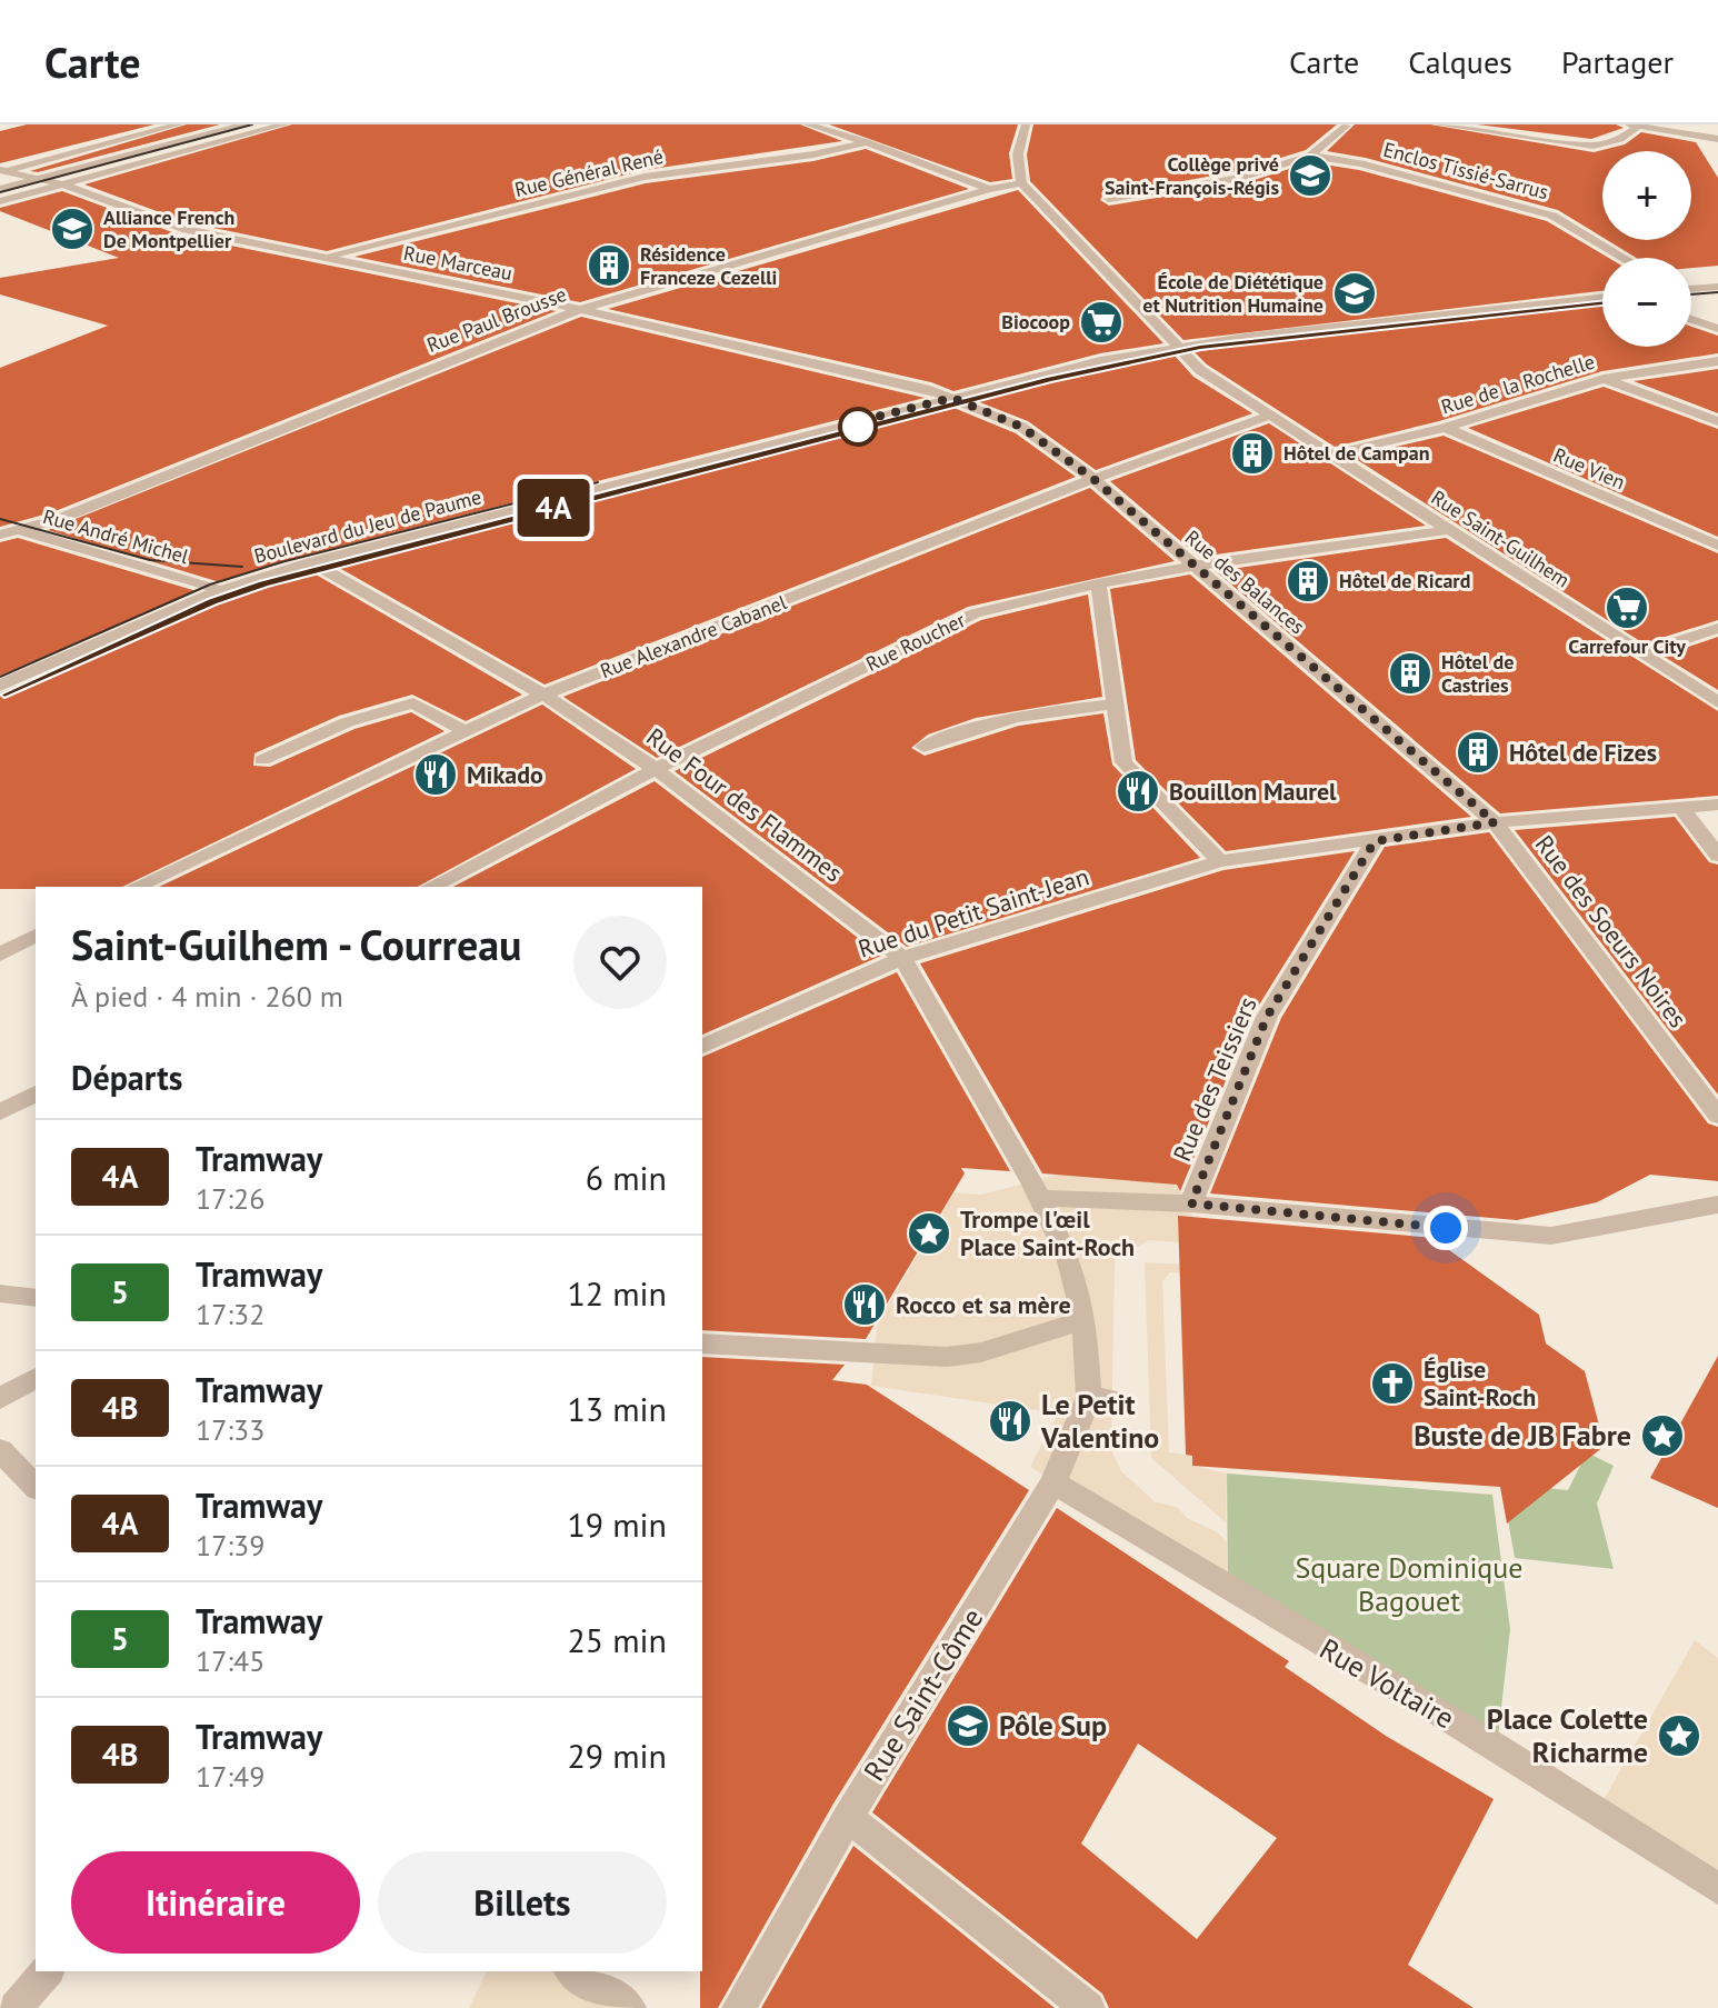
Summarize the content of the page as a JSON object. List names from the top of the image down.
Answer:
{
  "streets": {
    "street": [
      "Enclos Tissié-Sarrus",
      "Rue Général René",
      "Rue Marceau",
      "Rue Paul Brousse",
      "Rue de la Rochelle",
      "Rue Vien",
      "Boulevard du Jeu de Paume",
      "Rue André Michel",
      "Rue Saint-Guilhem",
      "Rue des Balances",
      "Rue Alexandre Cabanel",
      "Rue Roucher",
      "Rue Four des Flammes",
      "Rue du Petit Saint-Jean",
      "Rue des Soeurs Noires",
      "Rue des Teissiers",
      "Rue Voltaire",
      "Rue Saint-Côme"
    ]
  },
  "crossings": [
    ["Rue Général René", "Rue Marceau"],
    ["Rue Marceau", "Rue Paul Brousse"],
    ["Rue Marceau", "Boulevard du Jeu de Paume"],
    ["Rue Marceau", "Rue des Balances"],
    ["Rue Paul Brousse", "Rue André Michel"],
    ["Rue Paul Brousse", "Rue Saint-Guilhem"],
    ["Rue de la Rochelle", "Rue Vien"],
    ["Rue de la Rochelle", "Rue Saint-Guilhem"],
    ["Boulevard du Jeu de Paume", "Rue André Michel"],
    ["Boulevard du Jeu de Paume", "Rue Saint-Guilhem"],
    ["Boulevard du Jeu de Paume", "Rue des Balances"],
    ["Boulevard du Jeu de Paume", "Rue Four des Flammes"],
    ["Rue Saint-Guilhem", "Rue Alexandre Cabanel"],
    ["Rue Saint-Guilhem", "Rue Roucher"],
    ["Rue des Balances", "Rue Alexandre Cabanel"],
    ["Rue des Balances", "Rue Roucher"],
    ["Rue des Balances", "Rue du Petit Saint-Jean"],
    ["Rue des Balances", "Rue des Soeurs Noires"],
    ["Rue Alexandre Cabanel", "Rue Four des Flammes"],
    ["Rue Roucher", "Rue Four des Flammes"],
    ["Rue Four des Flammes", "Rue du Petit Saint-Jean"],
    ["Rue Four des Flammes", "Rue Saint-Côme"],
    ["Rue du Petit Saint-Jean", "Rue des Soeurs Noires"],
    ["Rue du Petit Saint-Jean", "Rue des Teissiers"],
    ["Rue Voltaire", "Rue Saint-Côme"]
  ],
  "parks": ["Square Dominique Bagouet"],
  "places": {
    "school or university": [
      "Collège privé Saint-François-Régis",
      "Alliance French De Montpellier",
      "École de Diététique et Nutrition Humaine",
      "Pôle Sup"
    ],
    "building": [
      "Résidence Franceze Cezelli",
      "Hôtel de Campan",
      "Hôtel de Ricard",
      "Hôtel de Castries",
      "Hôtel de Fizes"
    ],
    "supermarket": ["Biocoop", "Carrefour City"],
    "restaurant": [
      "Mikado",
      "Bouillon Maurel",
      "Rocco et sa mère",
      "Le Petit Valentino"
    ],
    "place": ["Trompe l'œil Place Saint-Roch", "Buste de JB Fabre", "Place Colette Richarme"],
    "church": ["Église Saint-Roch"]
  },
  "lines": ["tram line 4A"],
  "page": {
    "header": "Carte",
    "nav": ["Carte", "Calques", "Partager"],
    "on_map": "4A",
    "map_buttons": ["+", "−"],
    "heading": [
      ["Saint-Guilhem - Courreau", "À pied · 4 min · 260 m"],
      "Départs"
    ],
    "list": [
      {
        "mark": "4A",
        "name": "Tramway",
        "note": "17:26",
        "value": "6 min"
      },
      {
        "mark": "5",
        "name": "Tramway",
        "note": "17:32",
        "value": "12 min"
      },
      {
        "mark": "4B",
        "name": "Tramway",
        "note": "17:33",
        "value": "13 min"
      },
      {
        "mark": "4A",
        "name": "Tramway",
        "note": "17:39",
        "value": "19 min"
      },
      {
        "mark": "5",
        "name": "Tramway",
        "note": "17:45",
        "value": "25 min"
      },
      {
        "mark": "4B",
        "name": "Tramway",
        "note": "17:49",
        "value": "29 min"
      }
    ],
    "buttons": ["Itinéraire", "Billets"]
  }
}
